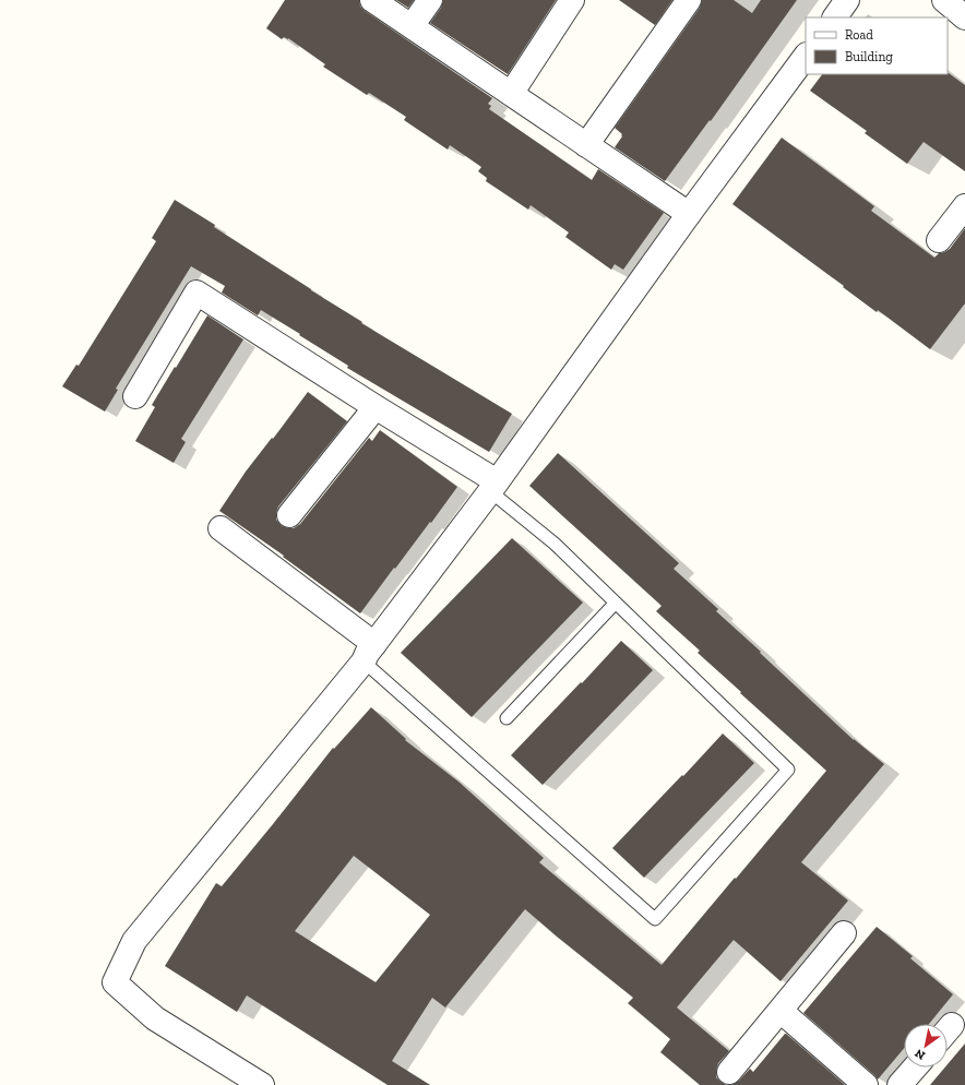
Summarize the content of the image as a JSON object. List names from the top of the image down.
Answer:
{
  "legend": ["Road", "Building"],
  "north": "bottom left"
}
